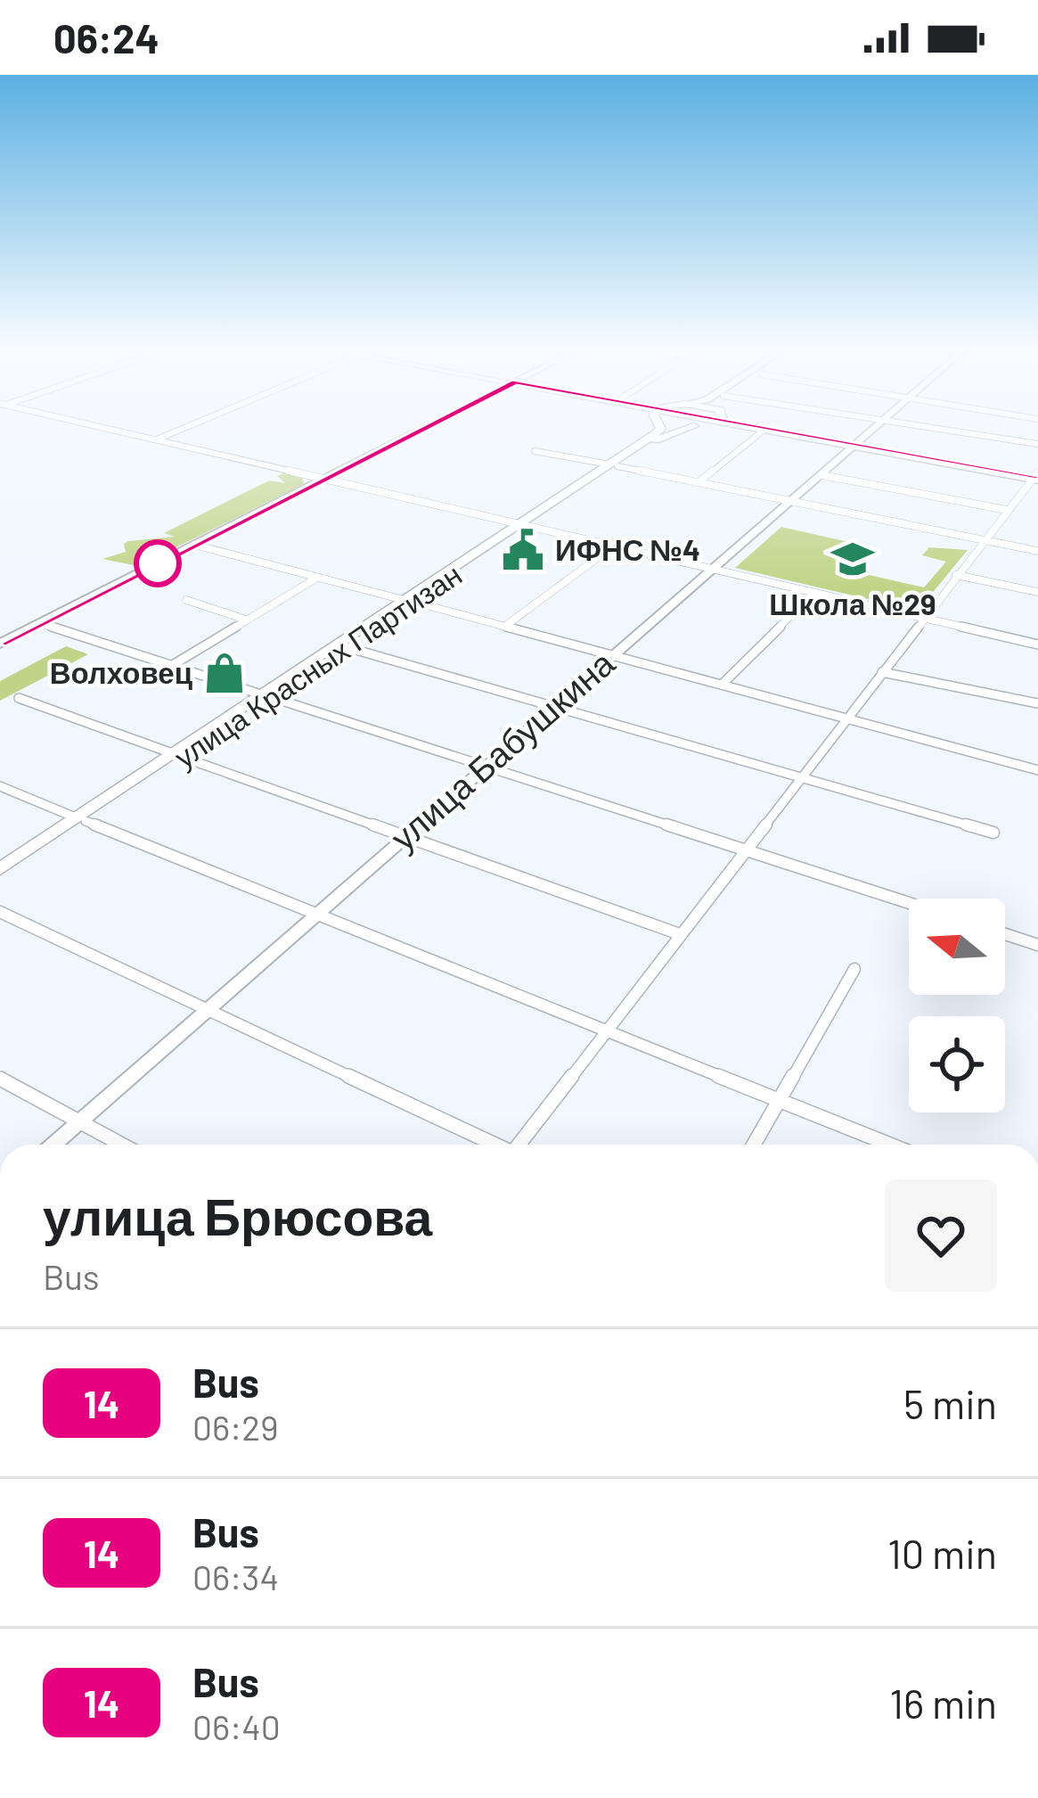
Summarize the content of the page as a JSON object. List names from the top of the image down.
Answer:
{
  "streets": {
    "highway": ["улица Красных Партизан"],
    "street": ["улица Бабушкина"]
  },
  "places": {
    "public building": ["ИФНС №4"],
    "school or university": ["Школа №29"],
    "shop": ["Волховец"]
  },
  "lines": ["bus line 14"],
  "north": "left",
  "page": {
    "status": "06:24",
    "heading": ["улица Брюсова", "Bus"],
    "list": [
      {
        "mark": "14",
        "name": "Bus",
        "note": "06:29",
        "value": "5 min"
      },
      {
        "mark": "14",
        "name": "Bus",
        "note": "06:34",
        "value": "10 min"
      },
      {
        "mark": "14",
        "name": "Bus",
        "note": "06:40",
        "value": "16 min"
      }
    ]
  }
}
